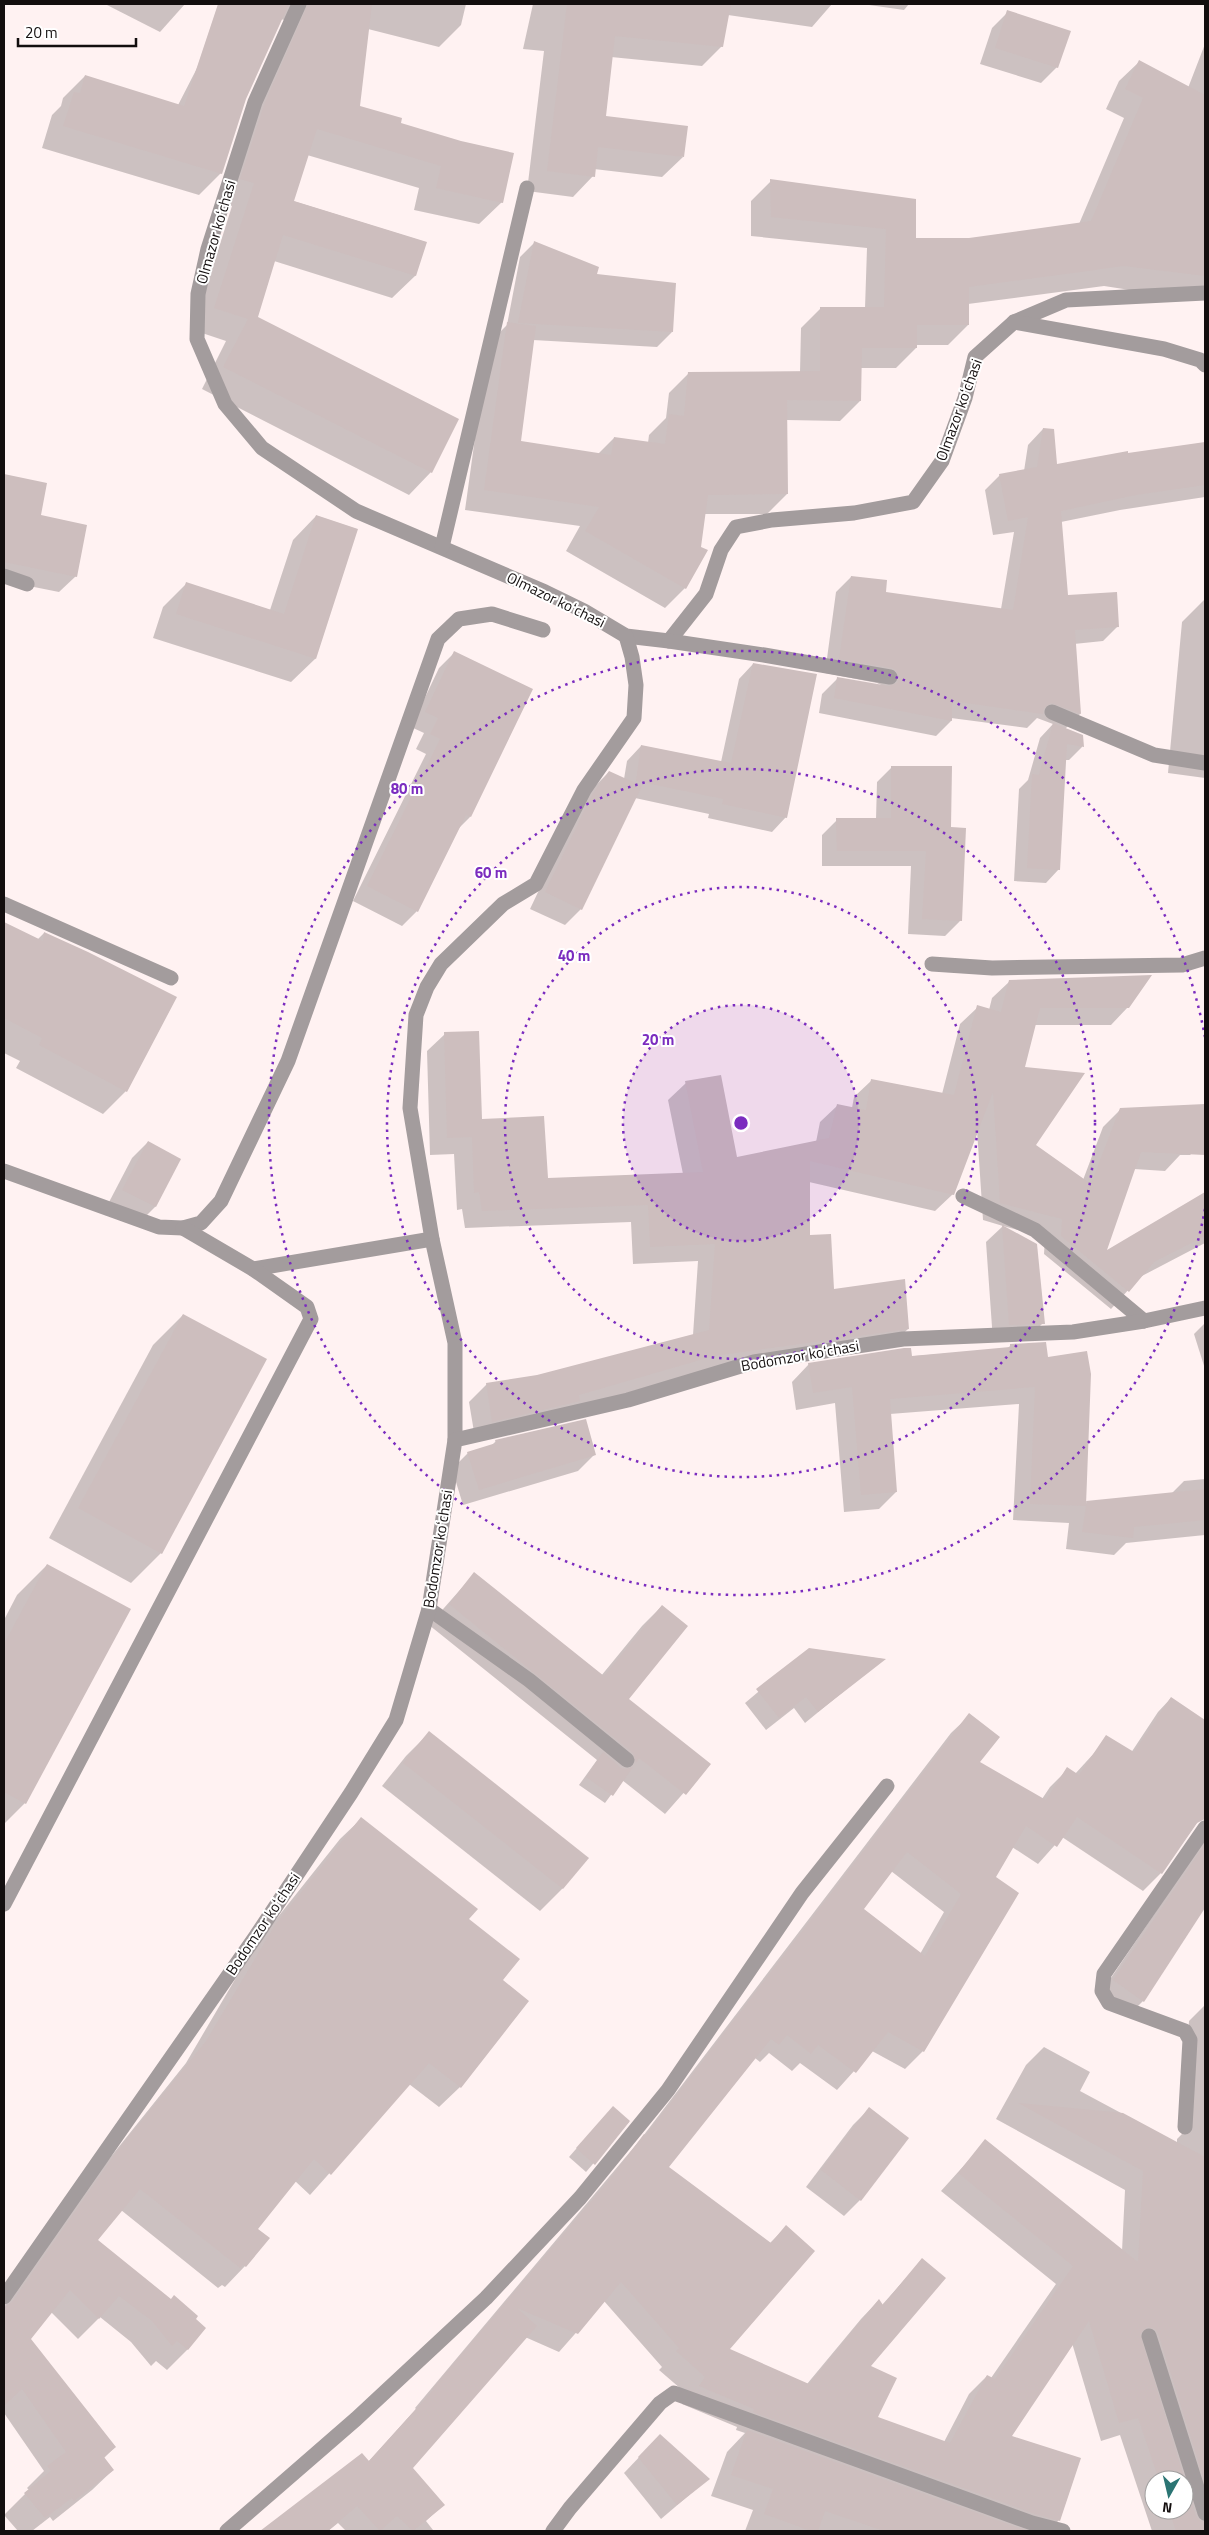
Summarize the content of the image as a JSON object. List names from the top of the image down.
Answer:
{
  "streets": {
    "street": ["Olmazor koʻchasi", "Bodomzor koʻchasi"]
  },
  "scale_bar": "20 m",
  "north": "bottom",
  "rings": [
    "80 m",
    "60 m",
    "40 m",
    "20 m"
  ]
}
